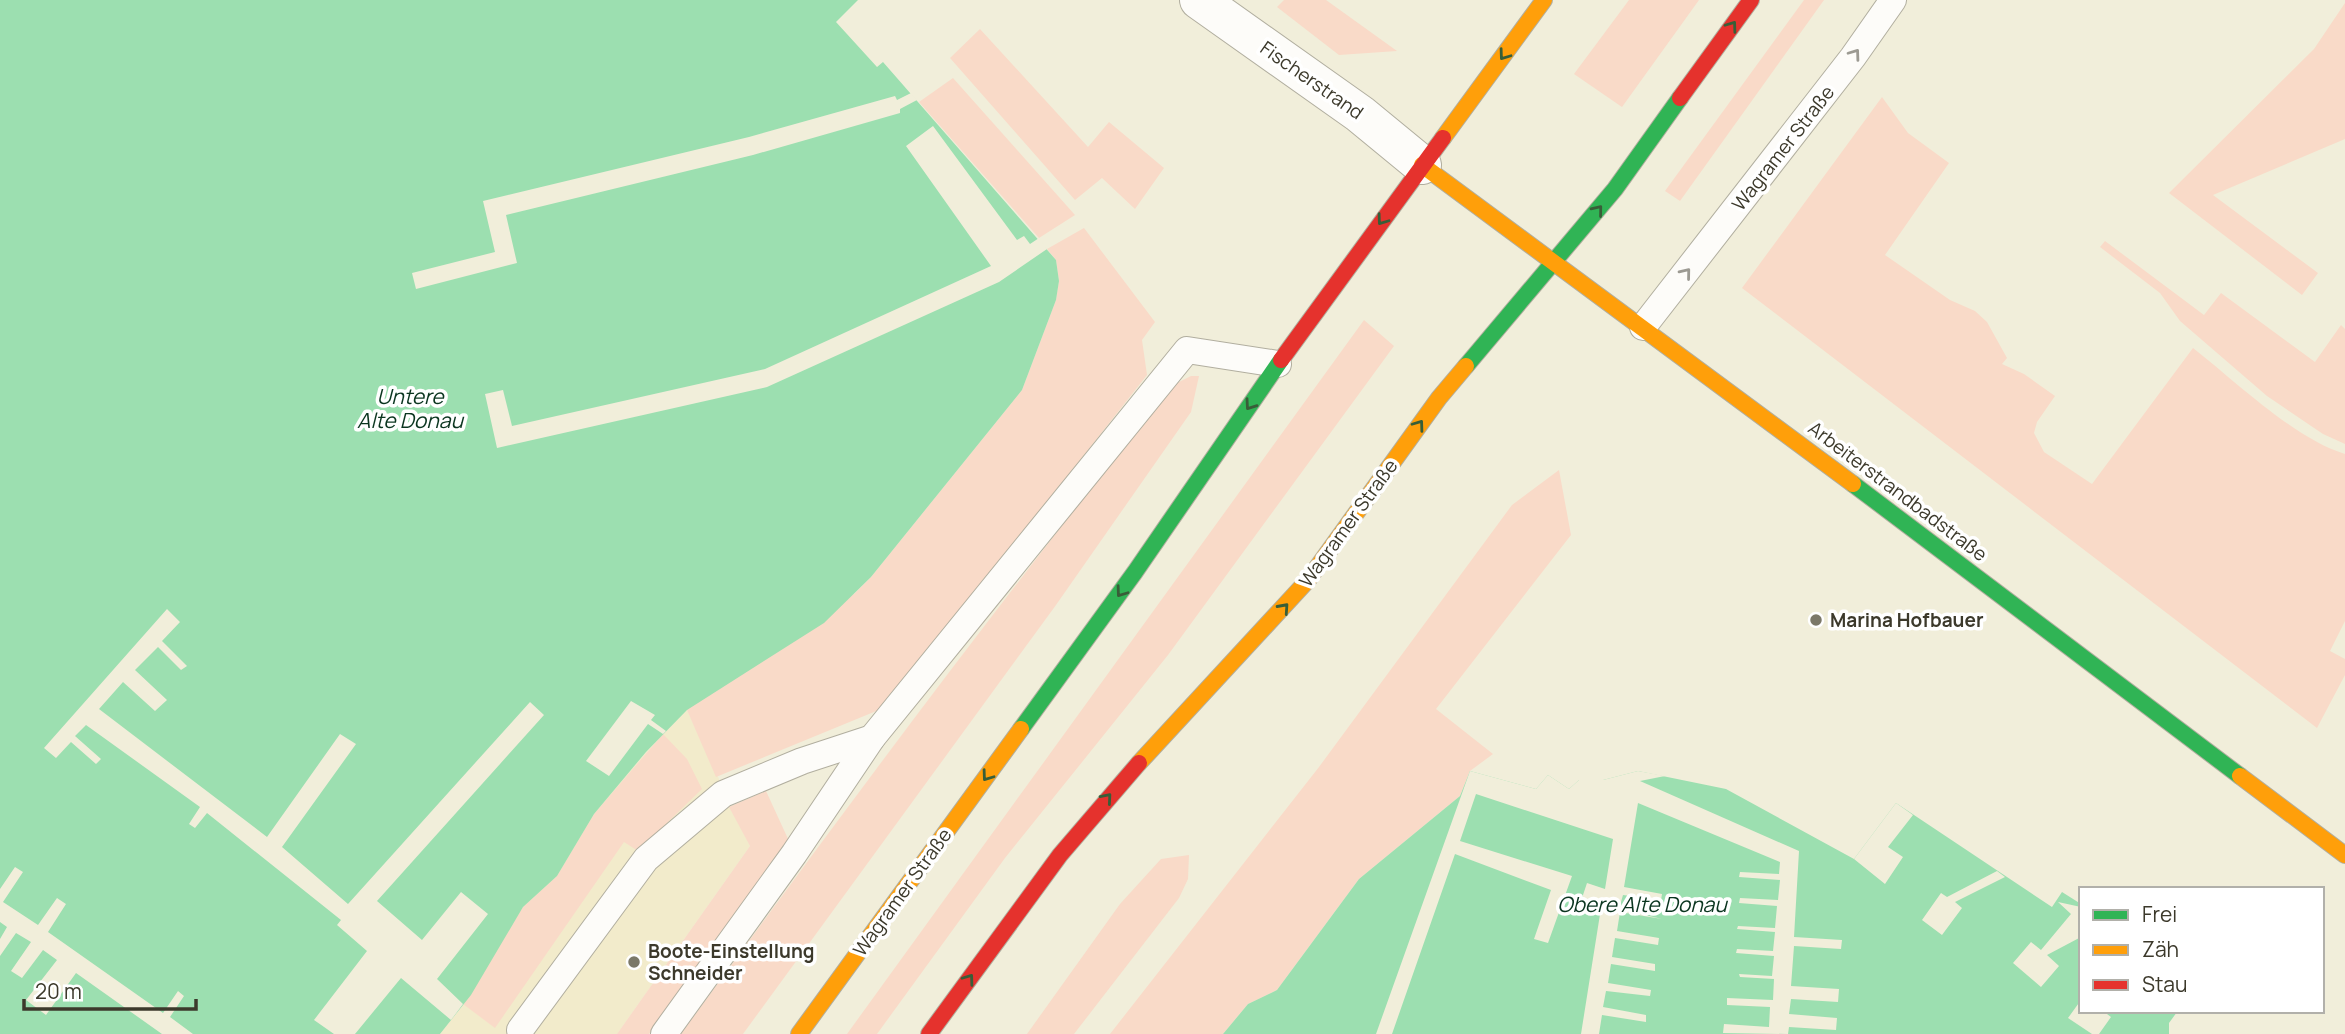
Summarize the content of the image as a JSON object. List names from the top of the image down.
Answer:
{
  "streets": {
    "main road": ["Wagramer Straße", "Arbeiterstrandbadstraße"],
    "street": ["Fischerstrand"]
  },
  "crossings": [
    ["Fischerstrand", "Wagramer Straße"],
    ["Fischerstrand", "Arbeiterstrandbadstraße"],
    ["Wagramer Straße", "Arbeiterstrandbadstraße"]
  ],
  "water": ["Untere Alte Donau", "Obere Alte Donau"],
  "places": ["Marina Hofbauer", "Boote-Einstellung Schneider"],
  "legend": ["Frei", "Zäh", "Stau"],
  "scale_bar": "20 m"
}
